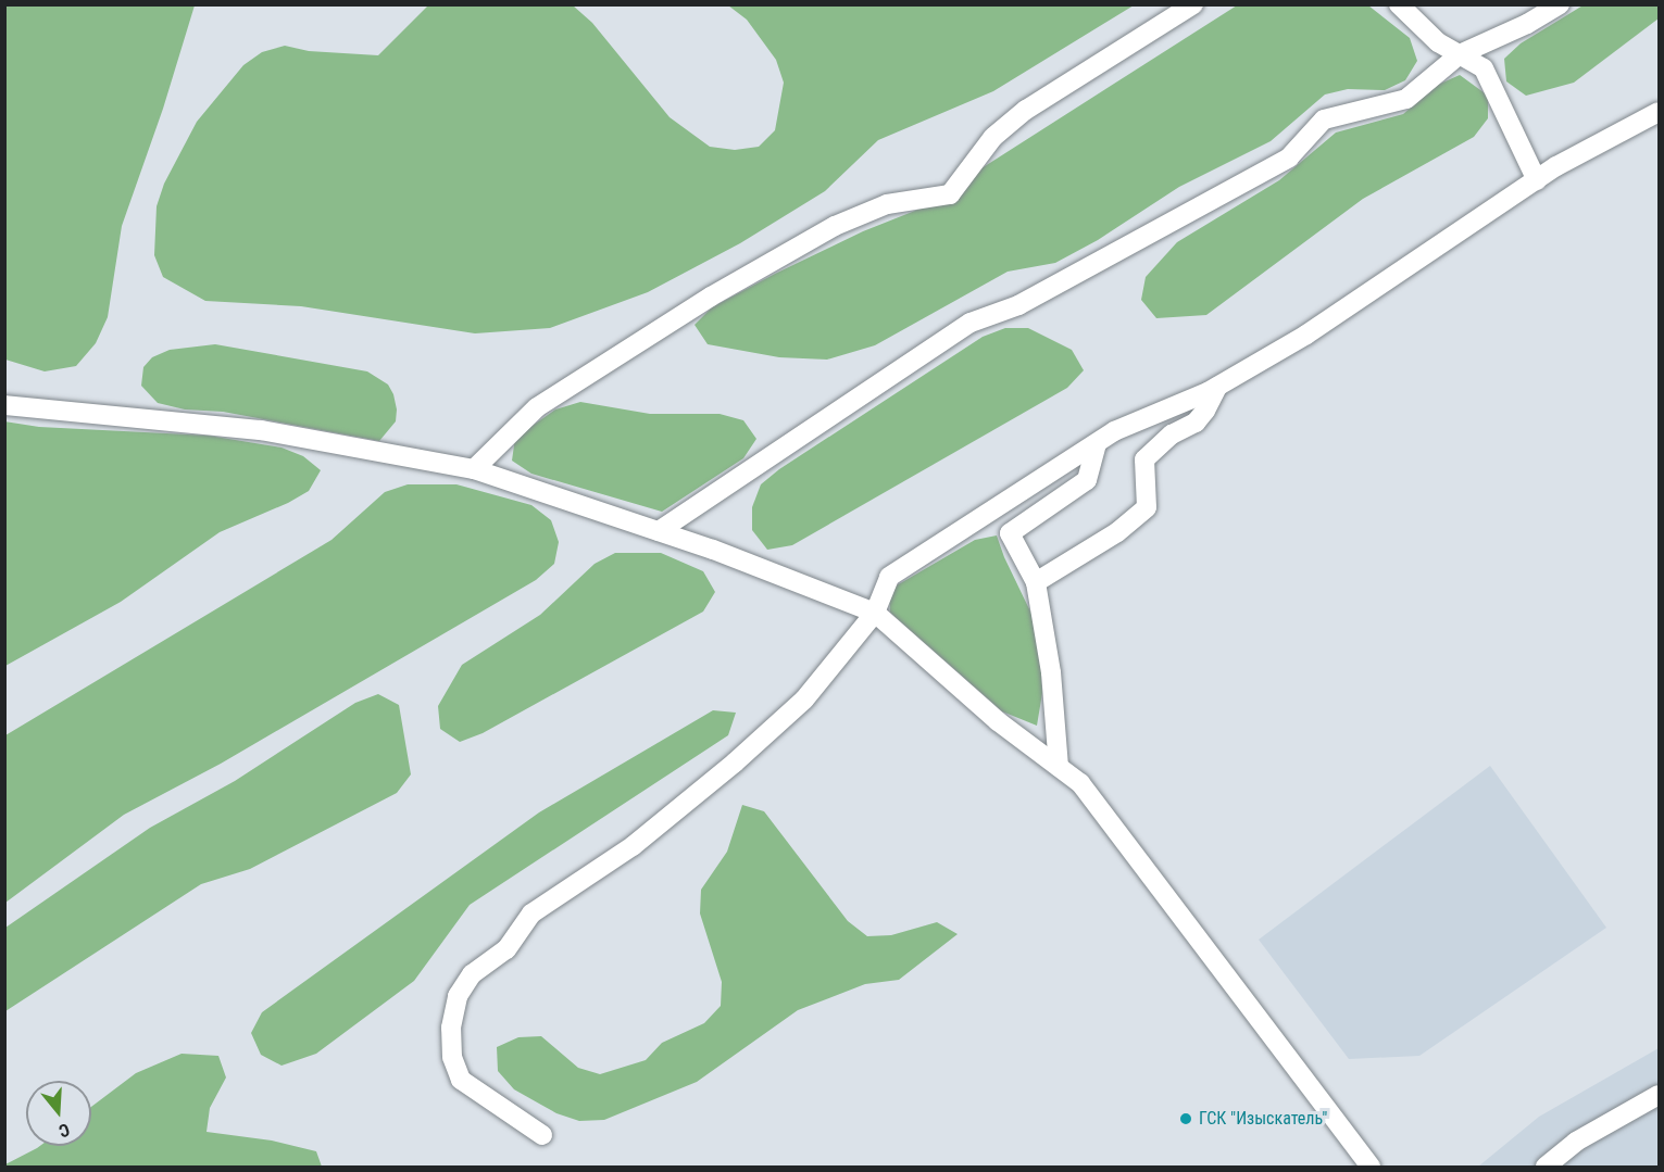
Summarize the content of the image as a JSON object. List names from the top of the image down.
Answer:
{
  "places": ["ГСК \"Изыскатель\""],
  "north": "bottom"
}
